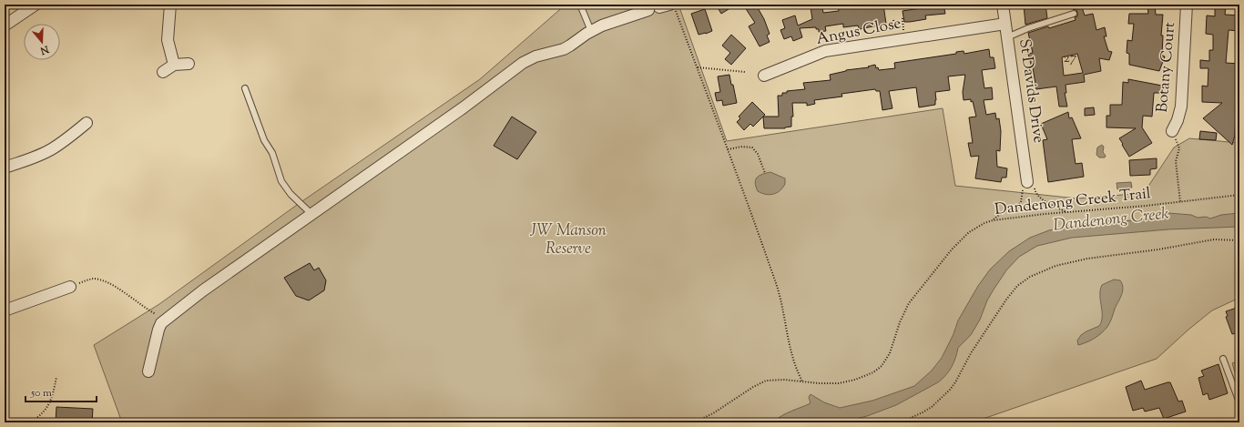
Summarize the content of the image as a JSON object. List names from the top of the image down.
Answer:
{
  "streets": {
    "street": ["Angus Close", "Botany Court", "St Davids Drive"],
    "path": ["Dandenong Creek Trail"]
  },
  "crossings": [
    ["Angus Close", "St Davids Drive"]
  ],
  "water": ["Dandenong Creek"],
  "parks": ["JW Manson Reserve"],
  "house_numbers": ["27"],
  "scale_bar": "50 m",
  "north": "bottom"
}
